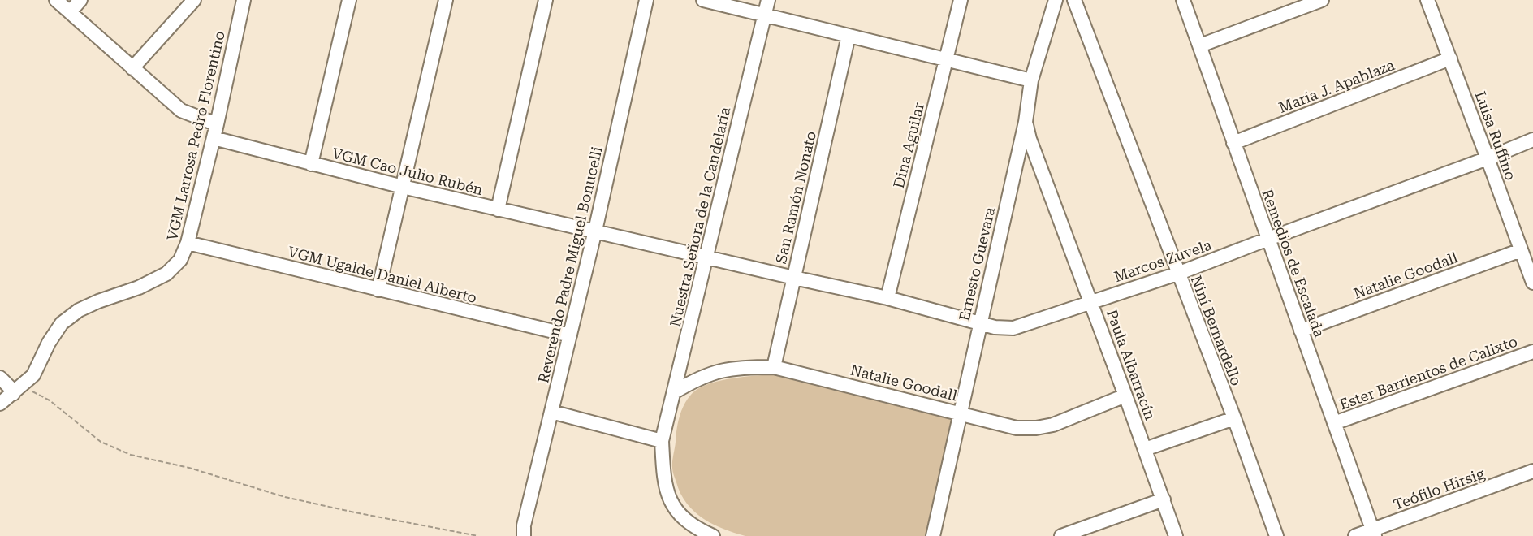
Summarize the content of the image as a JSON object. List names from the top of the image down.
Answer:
{
  "streets": {
    "street": [
      "María J. Apablaza",
      "VGM Larrosa Pedro Florentino",
      "Luisa Ruffino",
      "Dina Aguilar",
      "VGM Cao Julio Rubén",
      "San Ramón Nonato",
      "Nuestra Señora de la Candelaria",
      "Marcos Zuvela",
      "Remedios de Escalada",
      "Ernesto Guevara",
      "Reverendo Padre Miguel Bonucelli",
      "VGM Ugalde Daniel Alberto",
      "Natalie Goodall",
      "Niní Bernardello",
      "Paula Albarracín",
      "Ester Barrientos de Calixto",
      "Teófilo Hirsig"
    ]
  },
  "crossings": [
    ["María J. Apablaza", "Luisa Ruffino"],
    ["María J. Apablaza", "Remedios de Escalada"],
    ["VGM Larrosa Pedro Florentino", "VGM Cao Julio Rubén"],
    ["VGM Larrosa Pedro Florentino", "VGM Ugalde Daniel Alberto"],
    ["Luisa Ruffino", "Marcos Zuvela"],
    ["Luisa Ruffino", "Natalie Goodall"],
    ["Dina Aguilar", "Marcos Zuvela"],
    ["VGM Cao Julio Rubén", "Nuestra Señora de la Candelaria"],
    ["VGM Cao Julio Rubén", "Marcos Zuvela"],
    ["VGM Cao Julio Rubén", "Reverendo Padre Miguel Bonucelli"],
    ["San Ramón Nonato", "Marcos Zuvela"],
    ["San Ramón Nonato", "Natalie Goodall"],
    ["Nuestra Señora de la Candelaria", "Marcos Zuvela"],
    ["Nuestra Señora de la Candelaria", "Natalie Goodall"],
    ["Marcos Zuvela", "Remedios de Escalada"],
    ["Marcos Zuvela", "Ernesto Guevara"],
    ["Marcos Zuvela", "Niní Bernardello"],
    ["Marcos Zuvela", "Paula Albarracín"],
    ["Remedios de Escalada", "Natalie Goodall"],
    ["Remedios de Escalada", "Ester Barrientos de Calixto"],
    ["Remedios de Escalada", "Teófilo Hirsig"],
    ["Ernesto Guevara", "Natalie Goodall"],
    ["Ernesto Guevara", "Paula Albarracín"],
    ["Reverendo Padre Miguel Bonucelli", "VGM Ugalde Daniel Alberto"],
    ["Natalie Goodall", "Paula Albarracín"]
  ]
}
